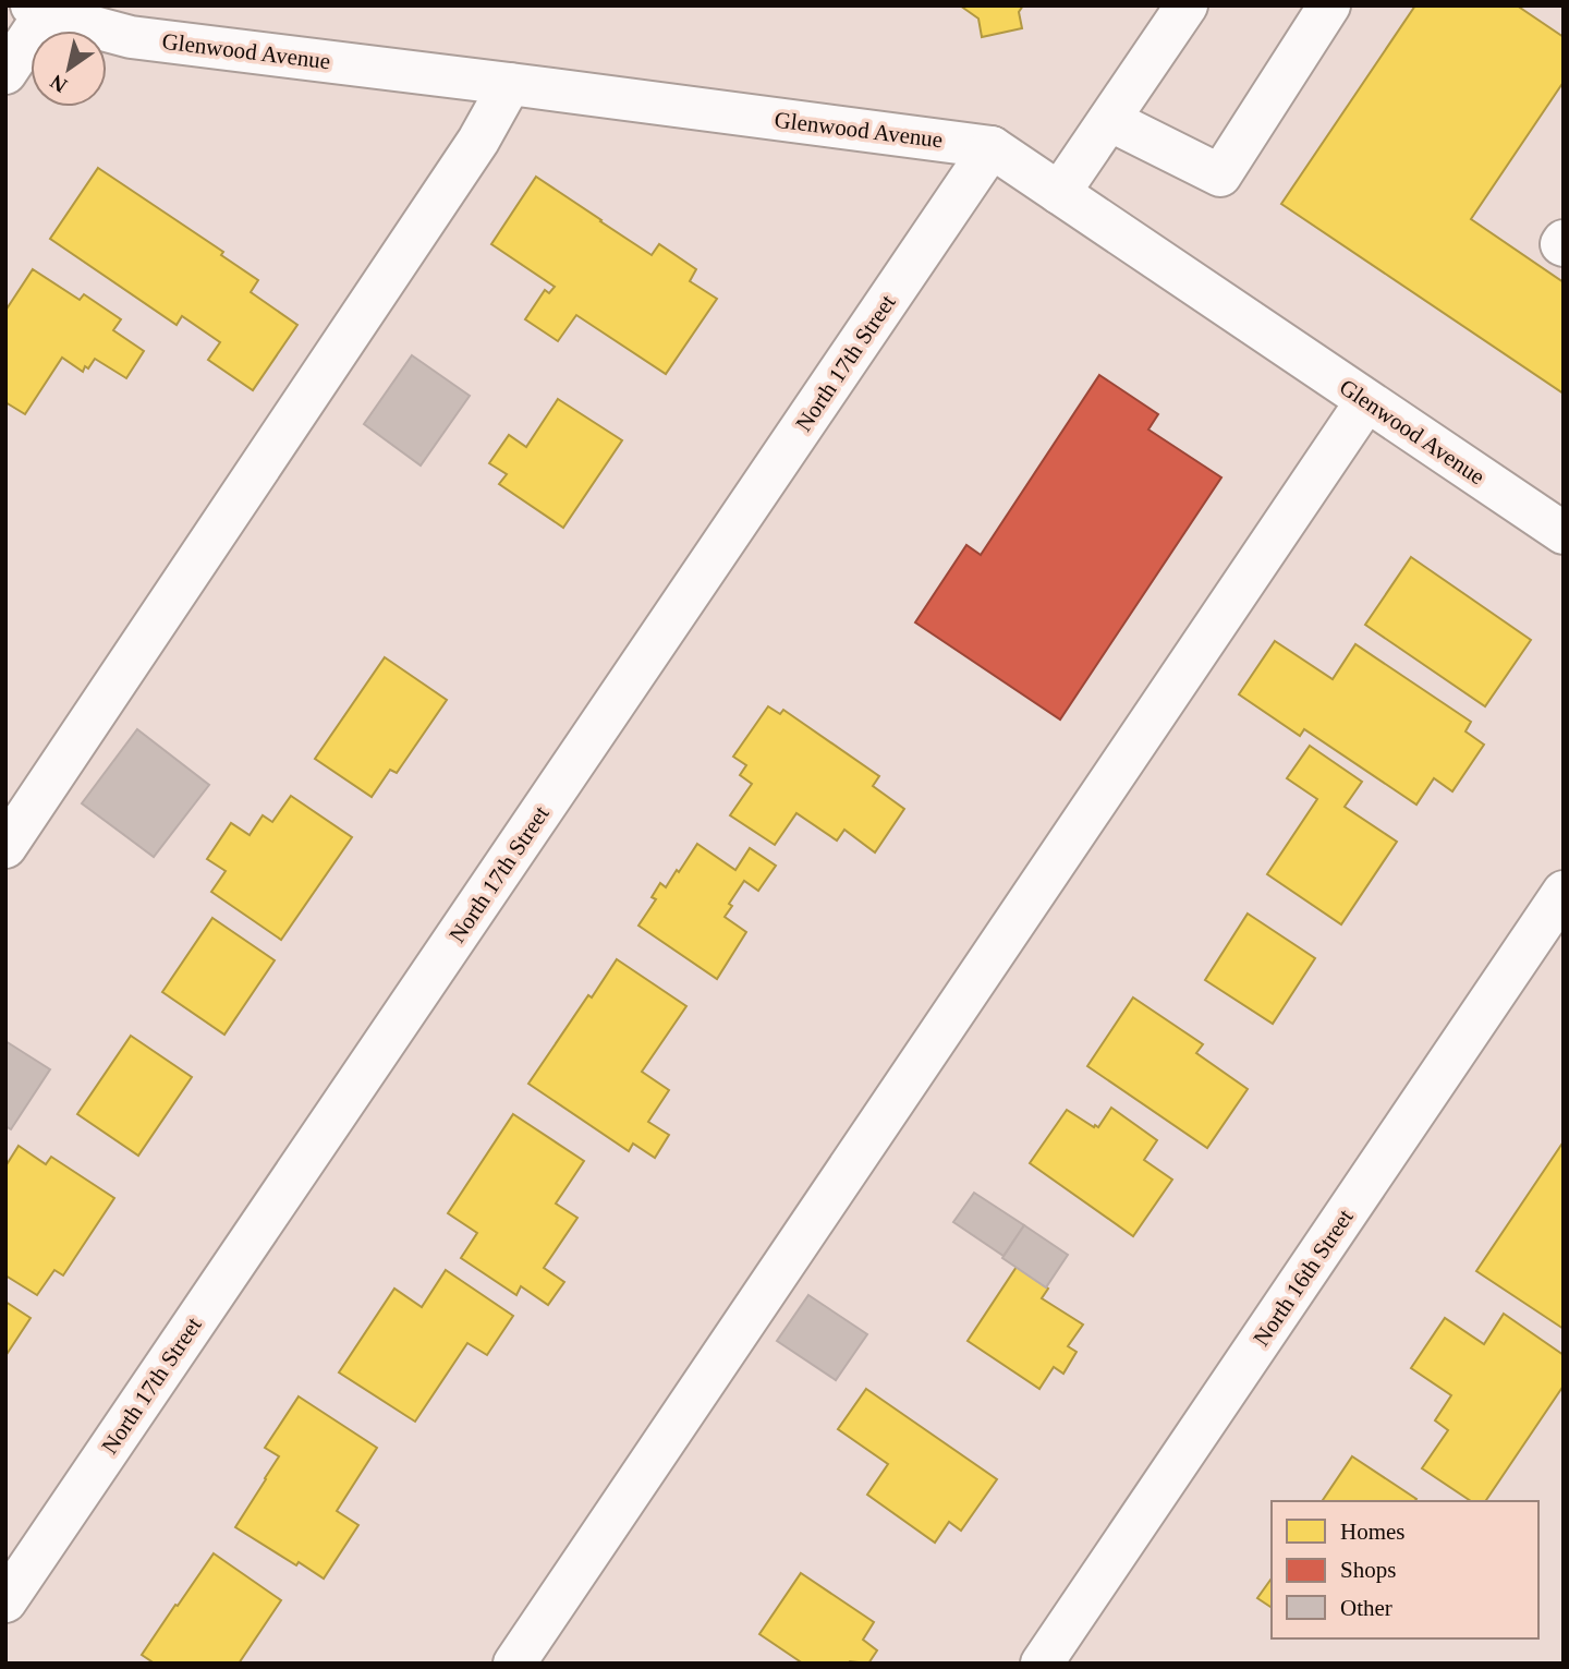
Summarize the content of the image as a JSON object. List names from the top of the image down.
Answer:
{
  "streets": {
    "street": ["Glenwood Avenue", "North 17th Street", "North 16th Street"]
  },
  "crossings": [
    ["Glenwood Avenue", "North 17th Street"]
  ],
  "legend": ["Homes", "Shops", "Other"],
  "north": "bottom left"
}
